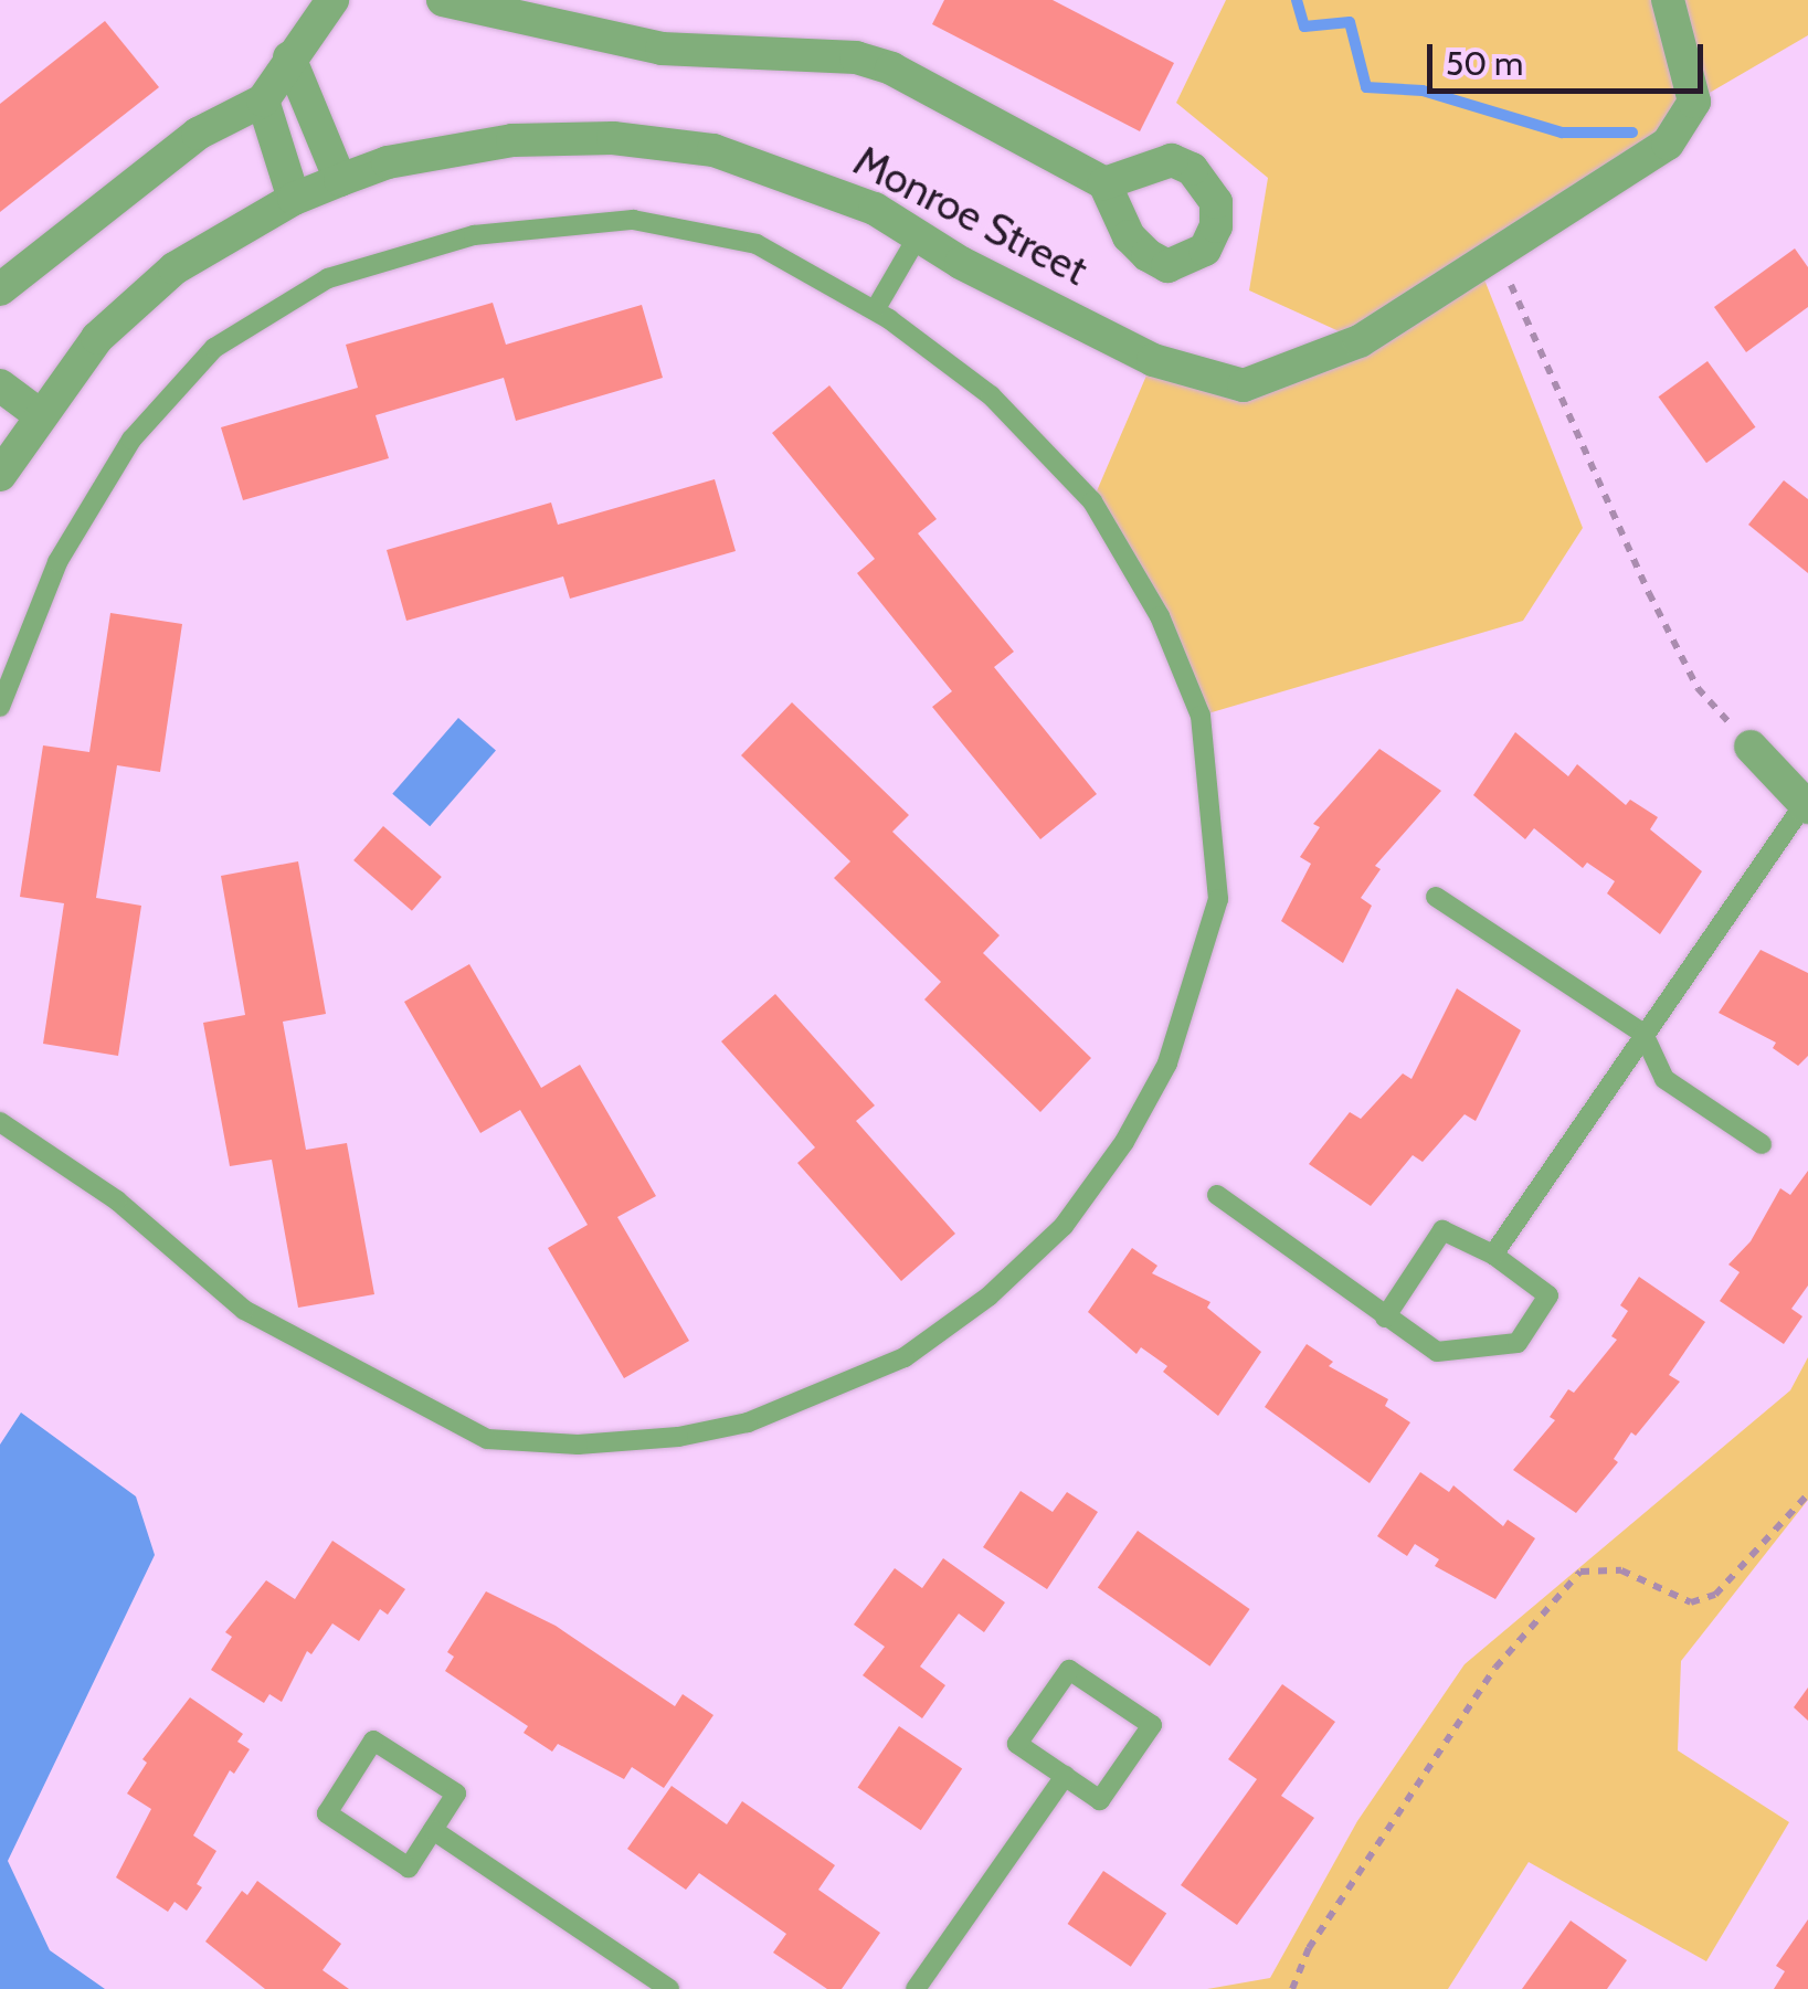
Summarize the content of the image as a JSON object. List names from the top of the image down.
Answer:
{
  "streets": {
    "street": ["Monroe Street"]
  },
  "scale_bar": "50 m"
}
